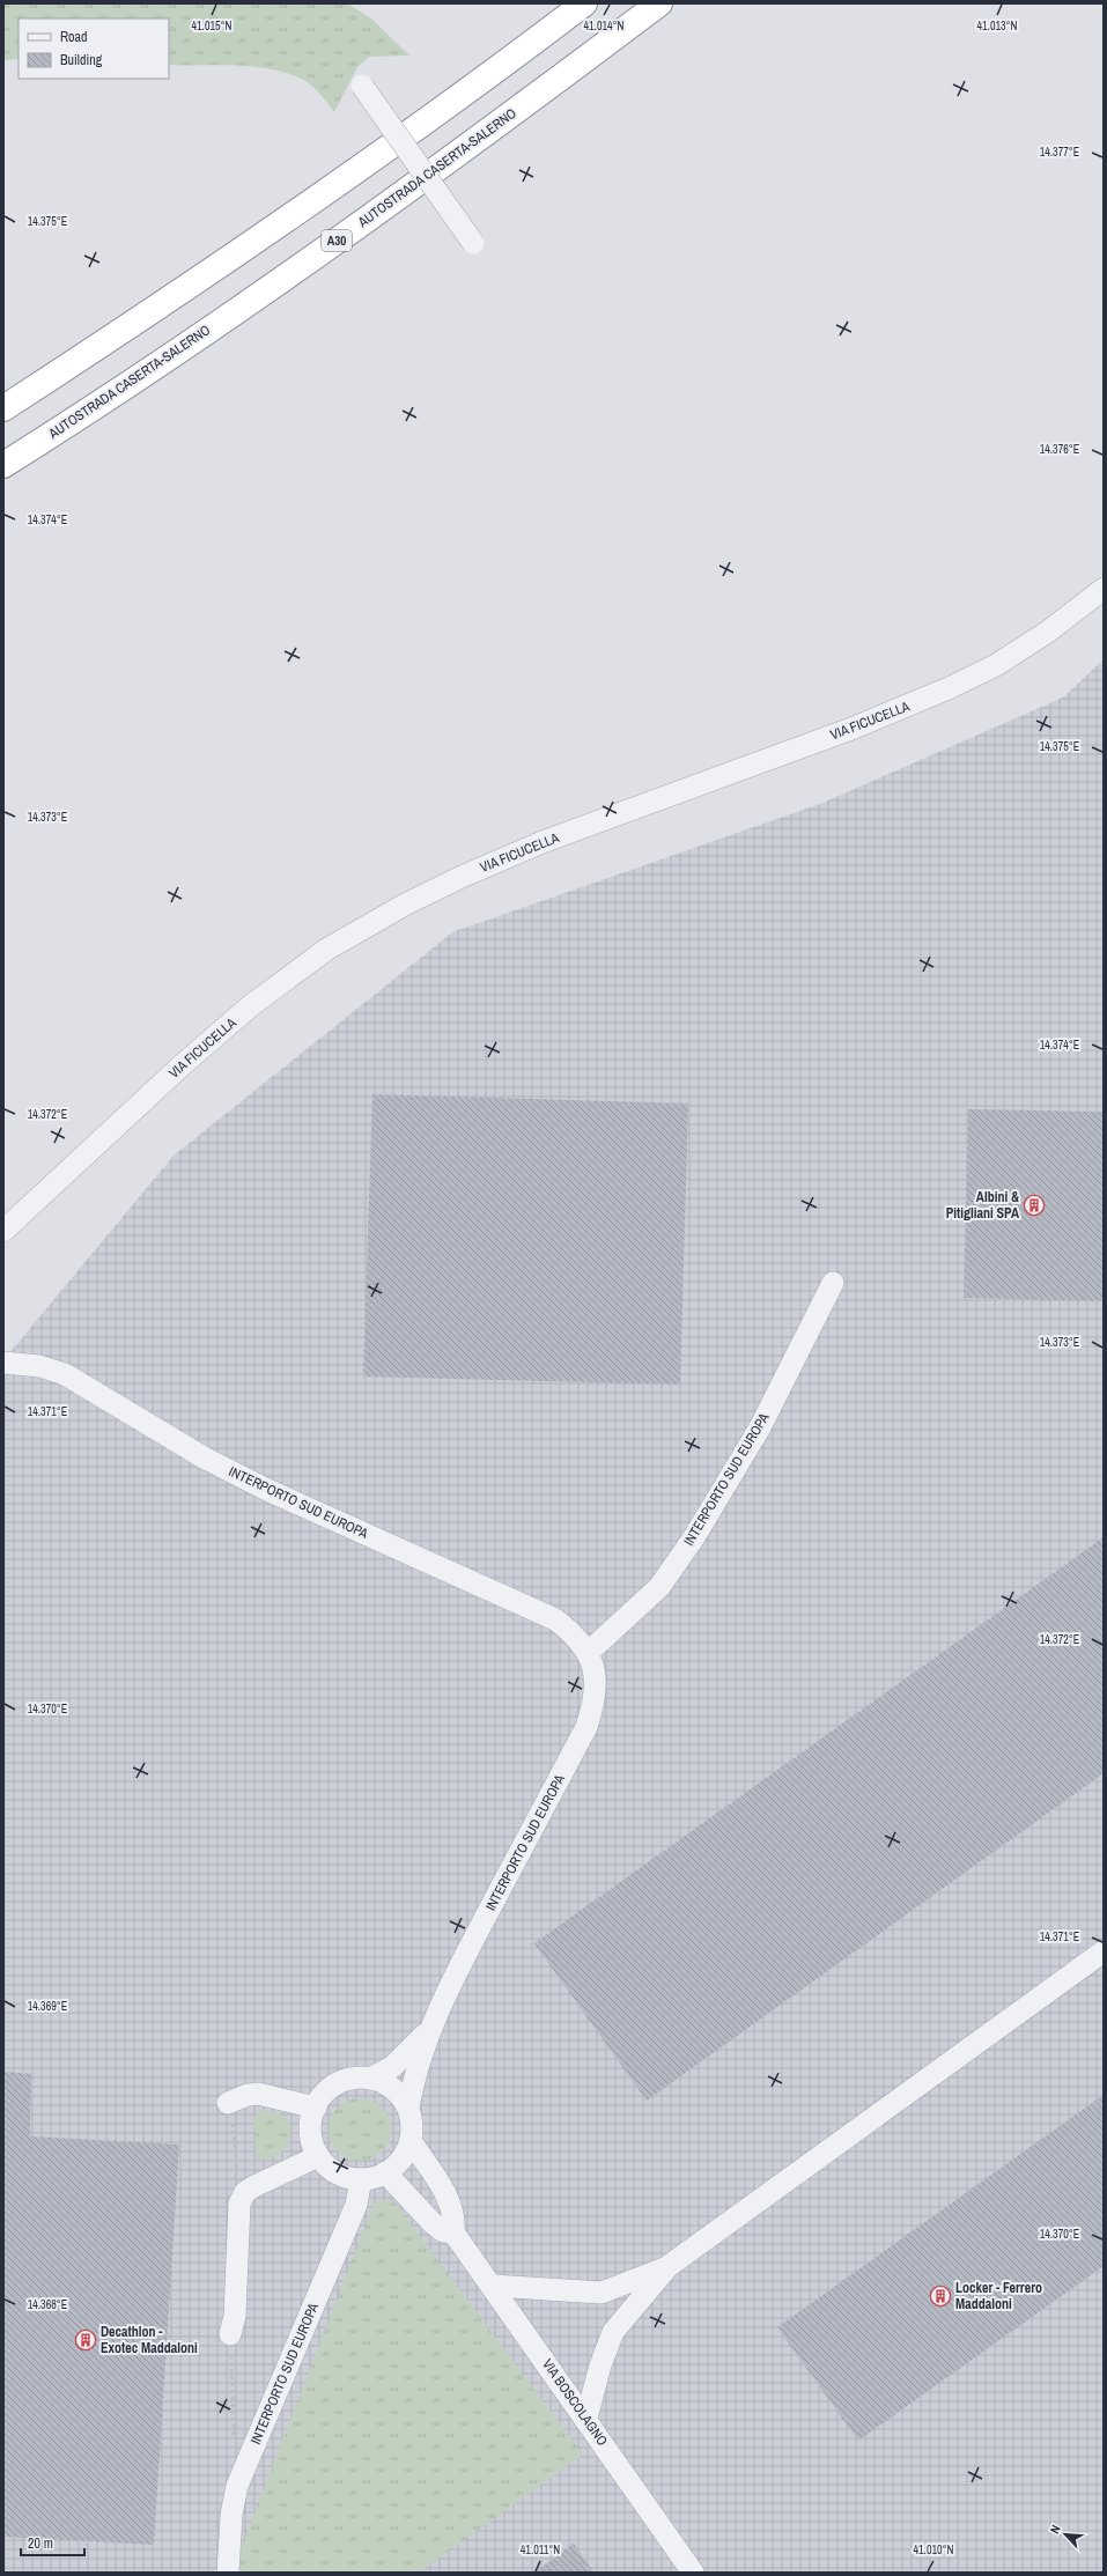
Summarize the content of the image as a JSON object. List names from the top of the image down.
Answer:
{
  "streets": {
    "highway": ["AUTOSTRADA CASERTA-SALERNO", "A30"],
    "street": ["VIA FICUCELLA", "INTERPORTO SUD EUROPA", "VIA BOSCOLAGNO"]
  },
  "crossings": [
    ["INTERPORTO SUD EUROPA", "VIA BOSCOLAGNO"]
  ],
  "places": {
    "building": ["Albini & Pitigliani SPA", "Locker - Ferrero Maddaloni", "Decathlon - Exotec Maddaloni"]
  },
  "legend": ["Road", "Building"],
  "scale_bar": "20 m",
  "north": "top left",
  "coordinates": [
    "41.015°N",
    "41.014°N",
    "41.013°N",
    "14.377°E",
    "14.375°E",
    "14.376°E",
    "14.374°E",
    "14.373°E",
    "14.372°E",
    "14.371°E",
    "14.370°E",
    "14.369°E",
    "14.368°E",
    "41.011°N",
    "41.010°N"
  ]
}
